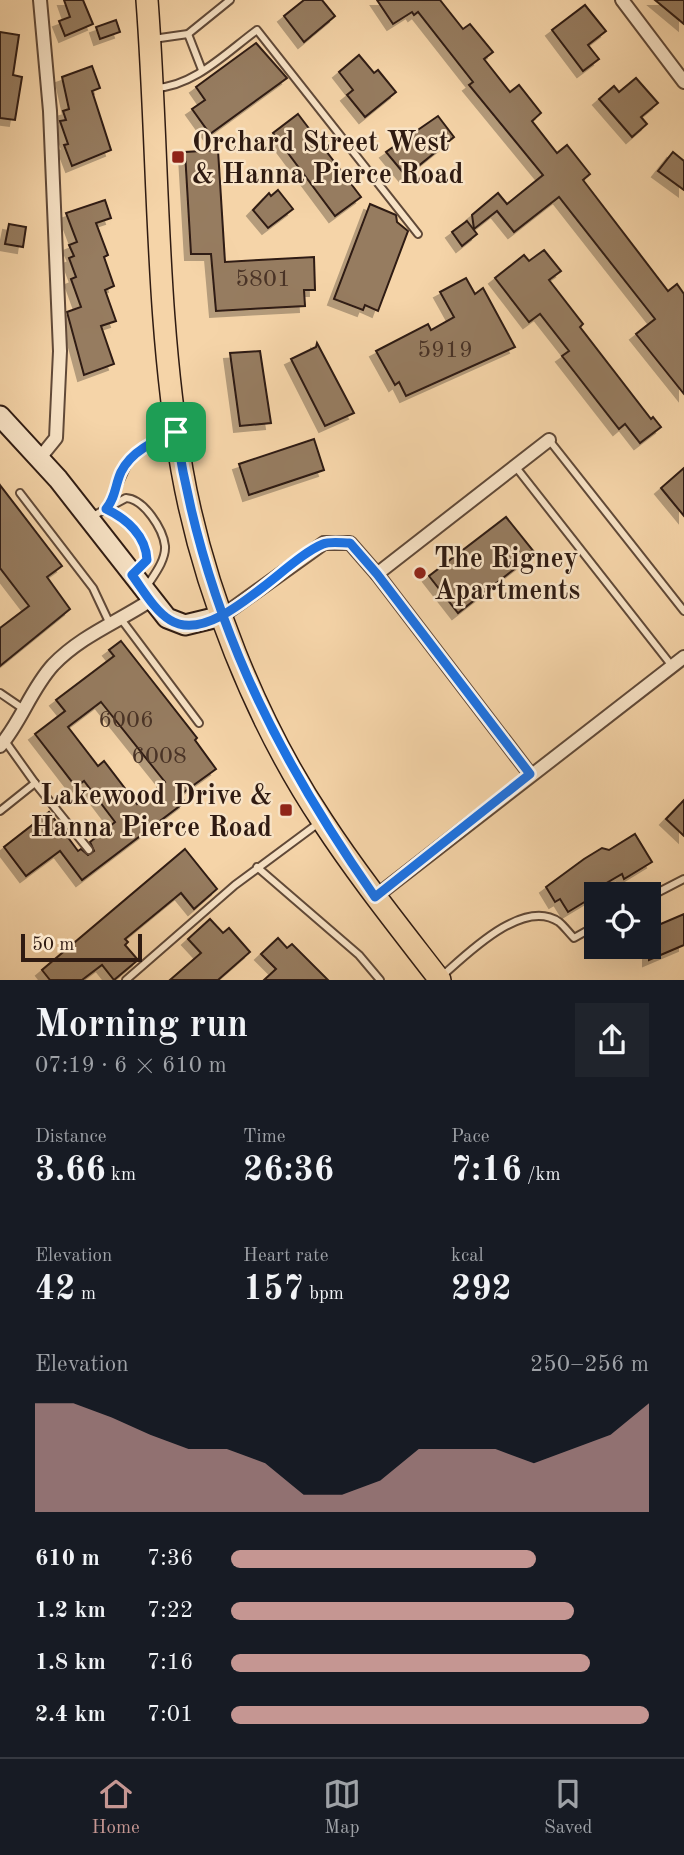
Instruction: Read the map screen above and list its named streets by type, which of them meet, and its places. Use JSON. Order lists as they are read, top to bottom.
{
  "places": {
    "transit": ["Orchard Street West & Hanna Pierce Road", "Lakewood Drive & Hanna Pierce Road"],
    "other": ["The Rigney Apartments"]
  },
  "house_numbers": [
    "5801",
    "5919",
    "6006",
    "6008"
  ],
  "scale_bar": "50 m",
  "page": {
    "scale": "50 m",
    "heading": ["Morning run", "07:19 · 6 × 610 m"],
    "stats": [
      ["Distance", "3.66 km"],
      ["Time", "26:36"],
      ["Pace", "7:16 /km"],
      ["Elevation", "42 m"],
      ["Heart rate", "157 bpm"],
      ["kcal", "292"]
    ],
    "chart": ["Elevation", "250–256 m"],
    "list": [
      {
        "name": "610 m",
        "note": "7:36"
      },
      {
        "name": "1.2 km",
        "note": "7:22"
      },
      {
        "name": "1.8 km",
        "note": "7:16"
      },
      {
        "name": "2.4 km",
        "note": "7:01"
      }
    ],
    "tabs": ["Home", "Map", "Saved"]
  }
}
